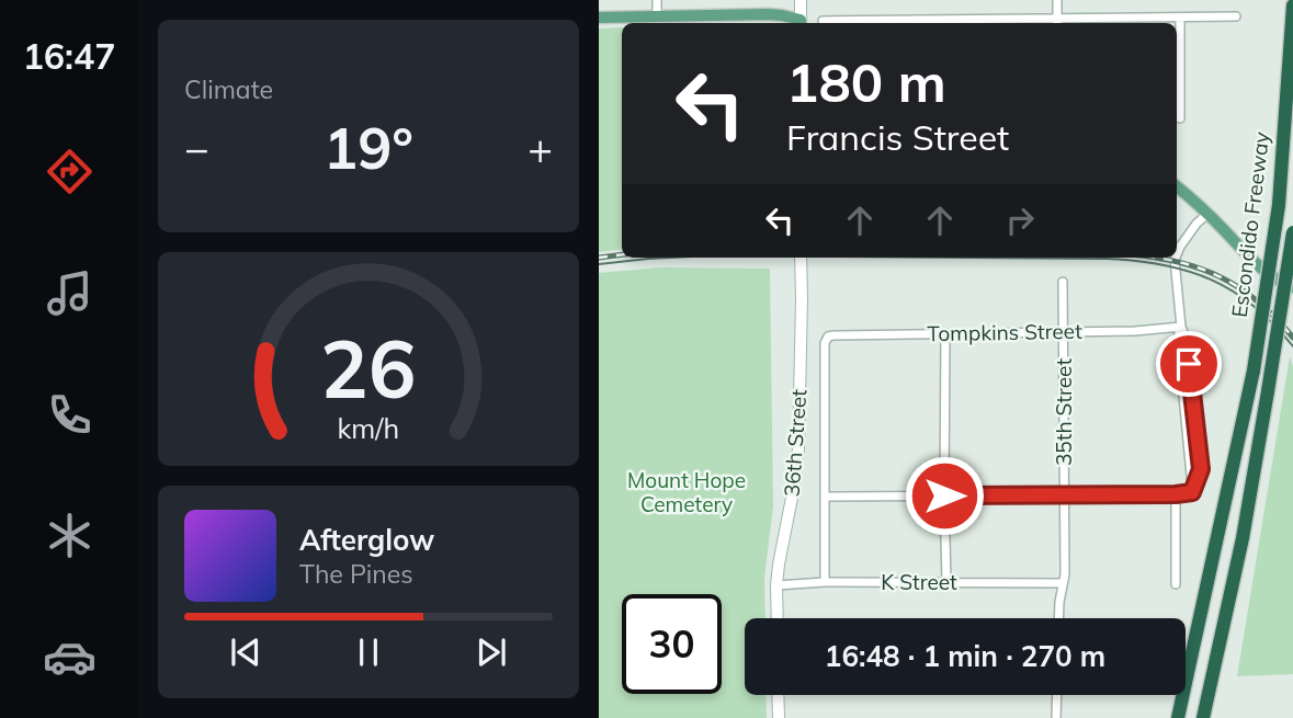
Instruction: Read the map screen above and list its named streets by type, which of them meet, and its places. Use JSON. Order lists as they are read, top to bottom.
{
  "streets": {
    "highway": ["Escondido Freeway"],
    "main road": ["36th Street"],
    "street": ["Tompkins Street", "35th Street", "K Street"]
  },
  "crossings": [
    ["Tompkins Street", "35th Street"],
    ["Tompkins Street", "36th Street"],
    ["35th Street", "K Street"],
    ["36th Street", "K Street"]
  ],
  "parks": ["Mount Hope Cemetery"],
  "page": {
    "tabs": "16:47",
    "tile": "Climate",
    "turn": ["180 m", "Francis Street"],
    "heat": ["−", "19°", "+"],
    "song": ["Afterglow", "The Pines"],
    "limit": "30",
    "trip": "16:48 · 1 min · 270 m",
    "gauge": ["26", "km/h"]
  }
}
